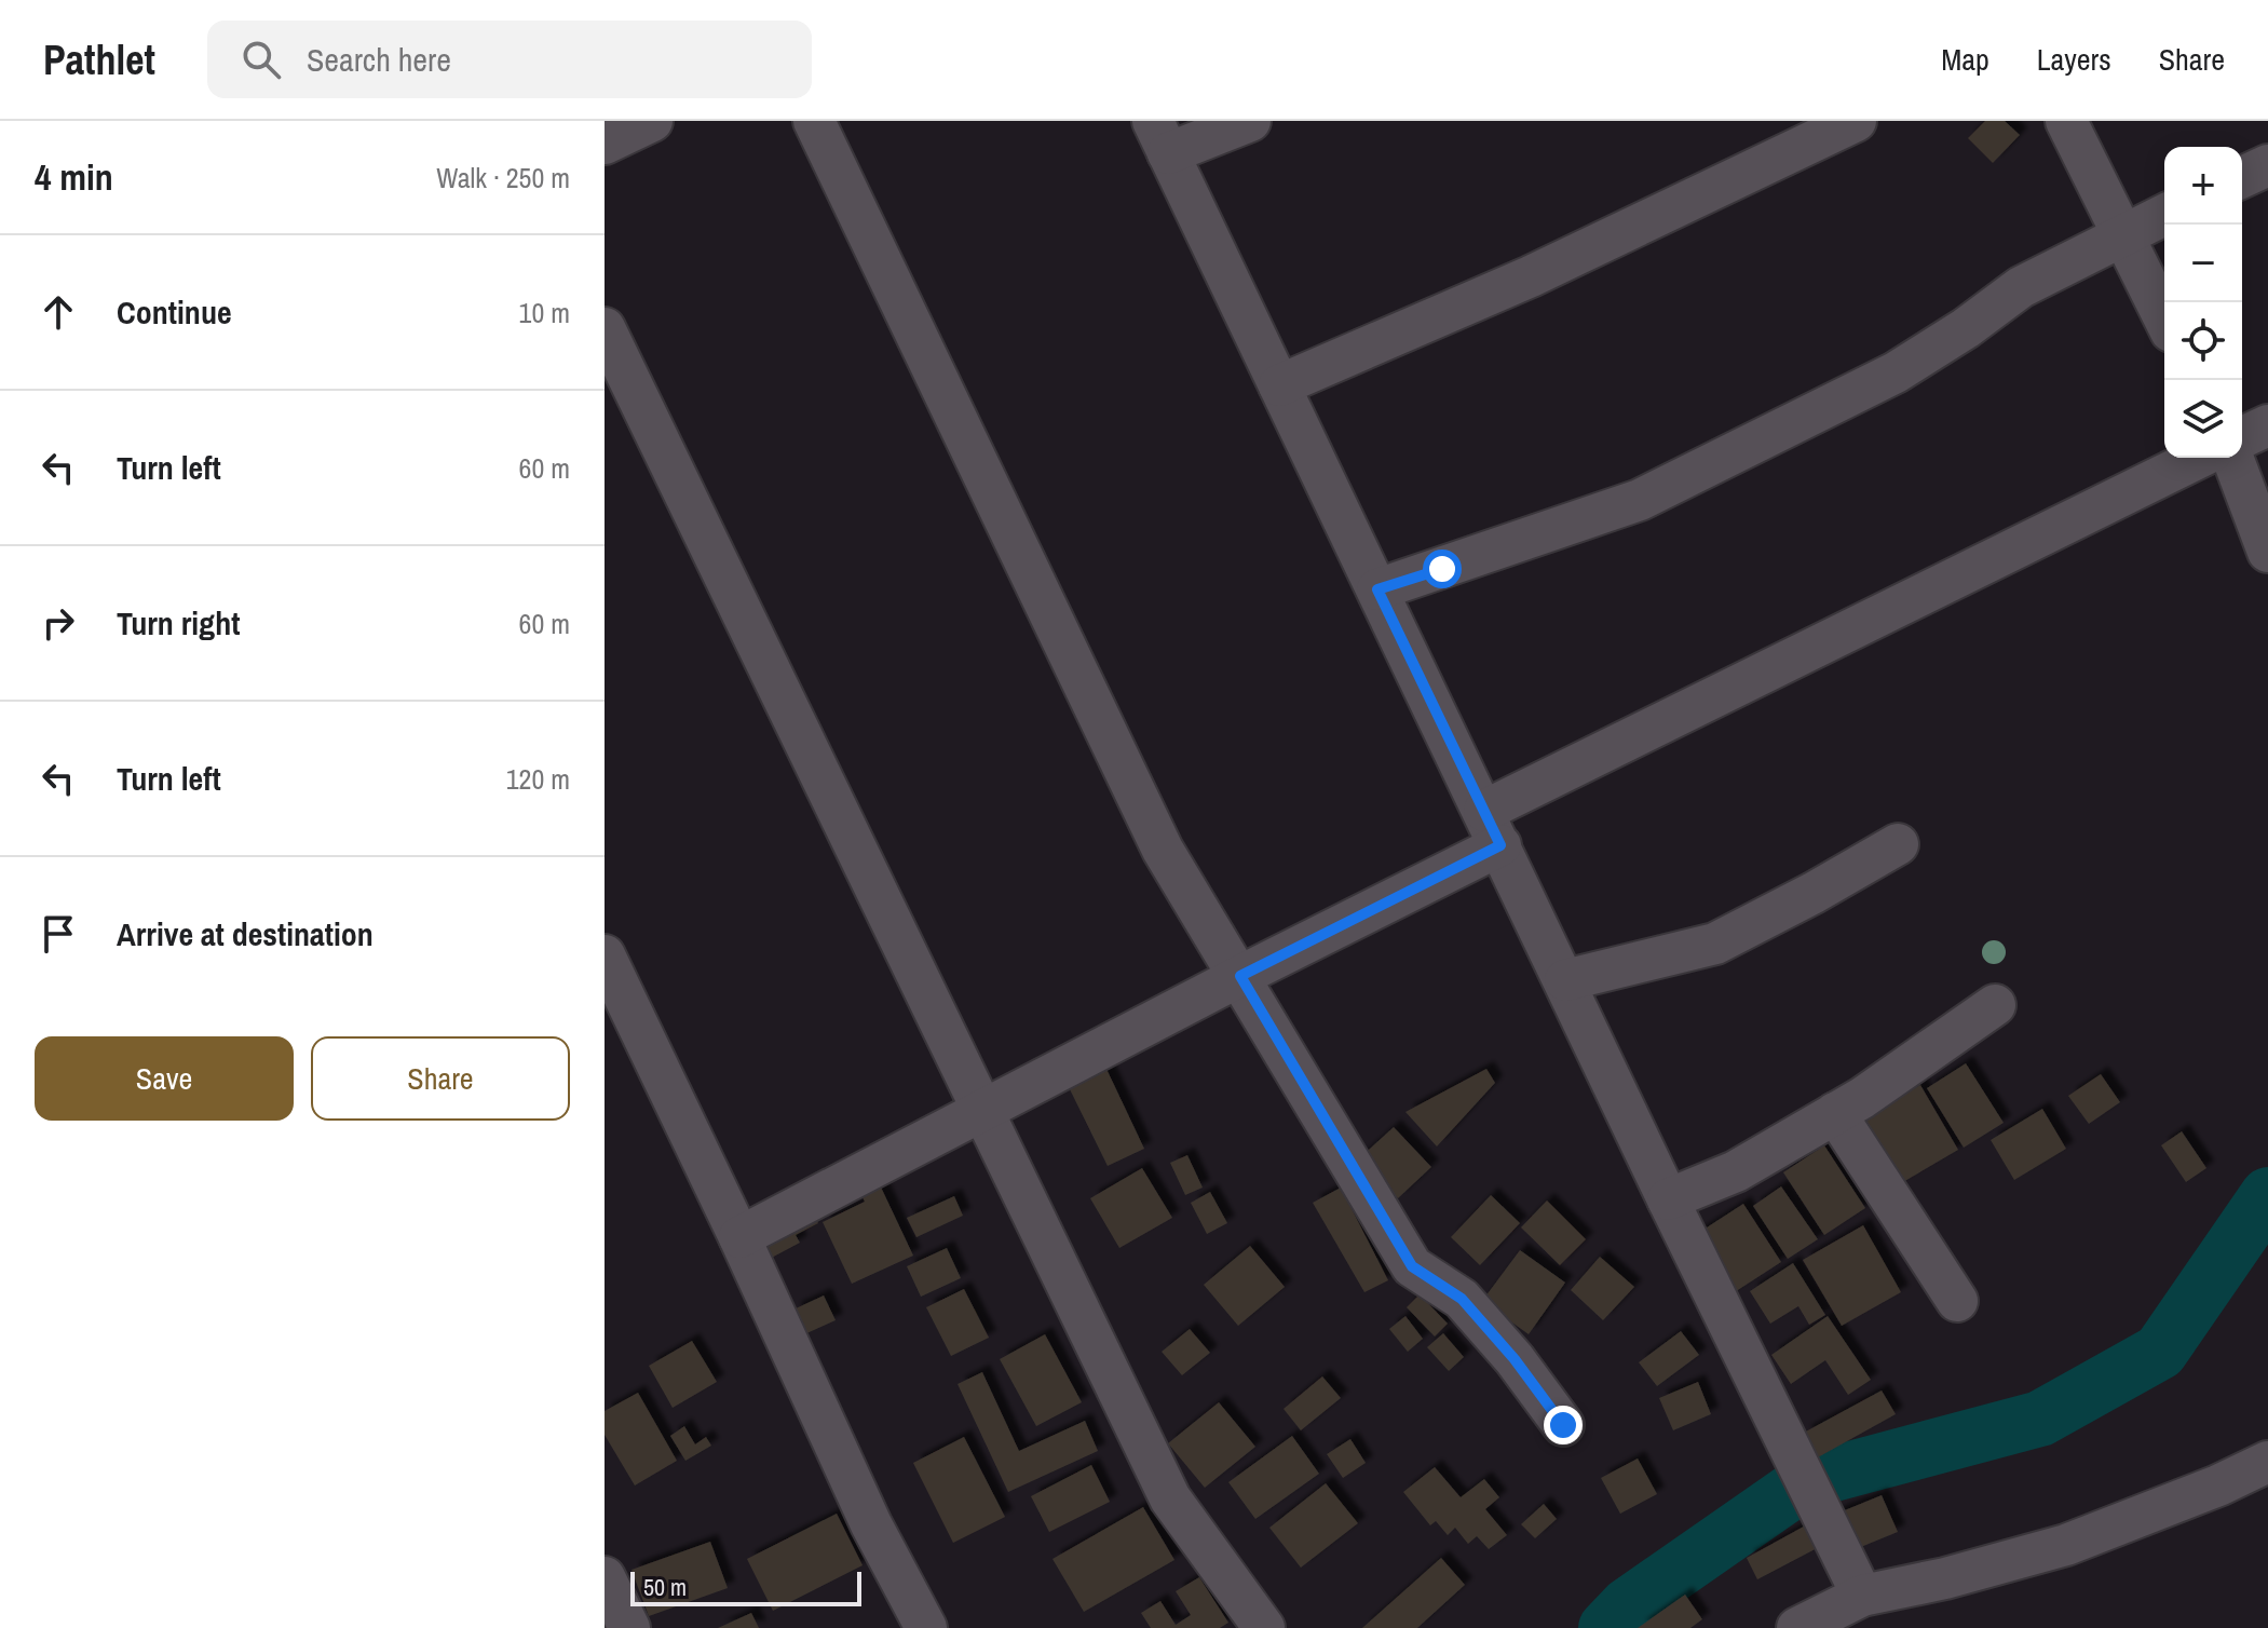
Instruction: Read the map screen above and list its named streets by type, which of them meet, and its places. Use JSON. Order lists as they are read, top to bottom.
{
  "scale_bar": "50 m",
  "page": {
    "header": "Pathlet",
    "search": "Search here",
    "nav": ["Map", "Layers", "Share"],
    "heading": ["4 min", "Walk · 250 m"],
    "map_buttons": ["+", "−"],
    "list": [
      ["Continue", "10 m"],
      ["Turn left", "60 m"],
      ["Turn right", "60 m"],
      ["Turn left", "120 m"],
      "Arrive at destination"
    ],
    "buttons": ["Save", "Share"],
    "scale": "50 m"
  }
}
